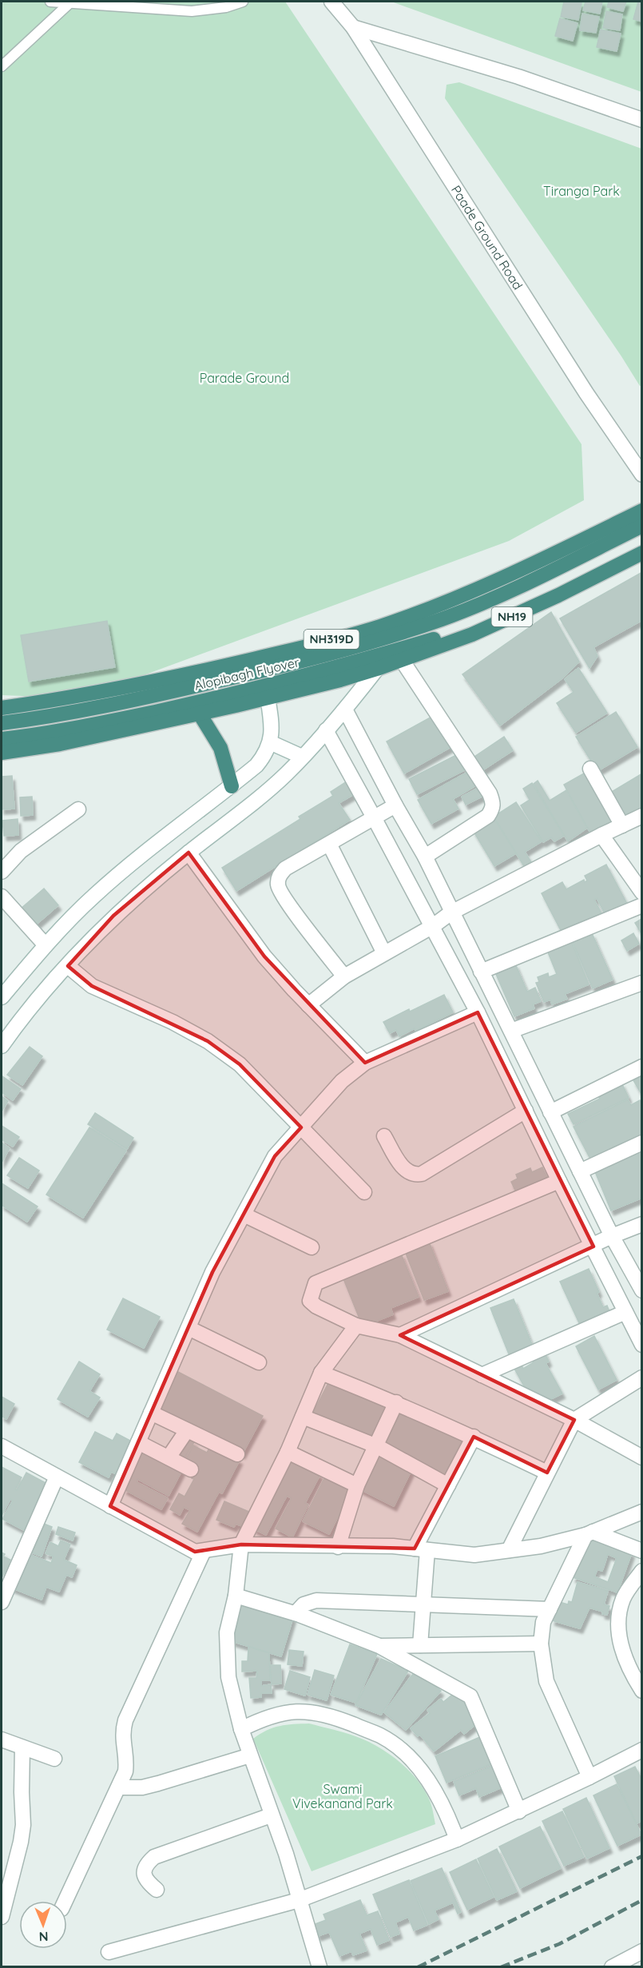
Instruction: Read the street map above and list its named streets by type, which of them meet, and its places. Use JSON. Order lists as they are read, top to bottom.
{
  "streets": {
    "highway": ["NH19", "NH319D", "Alopibagh Flyover"],
    "street": ["Paade Ground Road"]
  },
  "parks": ["Tiranga Park", "Parade Ground", "Swami Vivekanand Park"],
  "north": "bottom"
}
